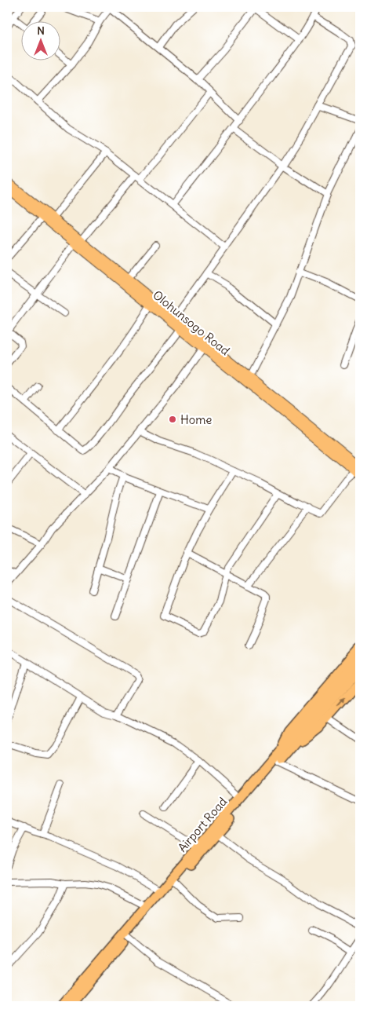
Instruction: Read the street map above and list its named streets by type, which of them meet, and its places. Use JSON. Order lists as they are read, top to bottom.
{
  "streets": {
    "highway": ["Airport Road"],
    "main road": ["Olohunsogo Road"]
  },
  "places": ["Home"],
  "north": "top"
}
